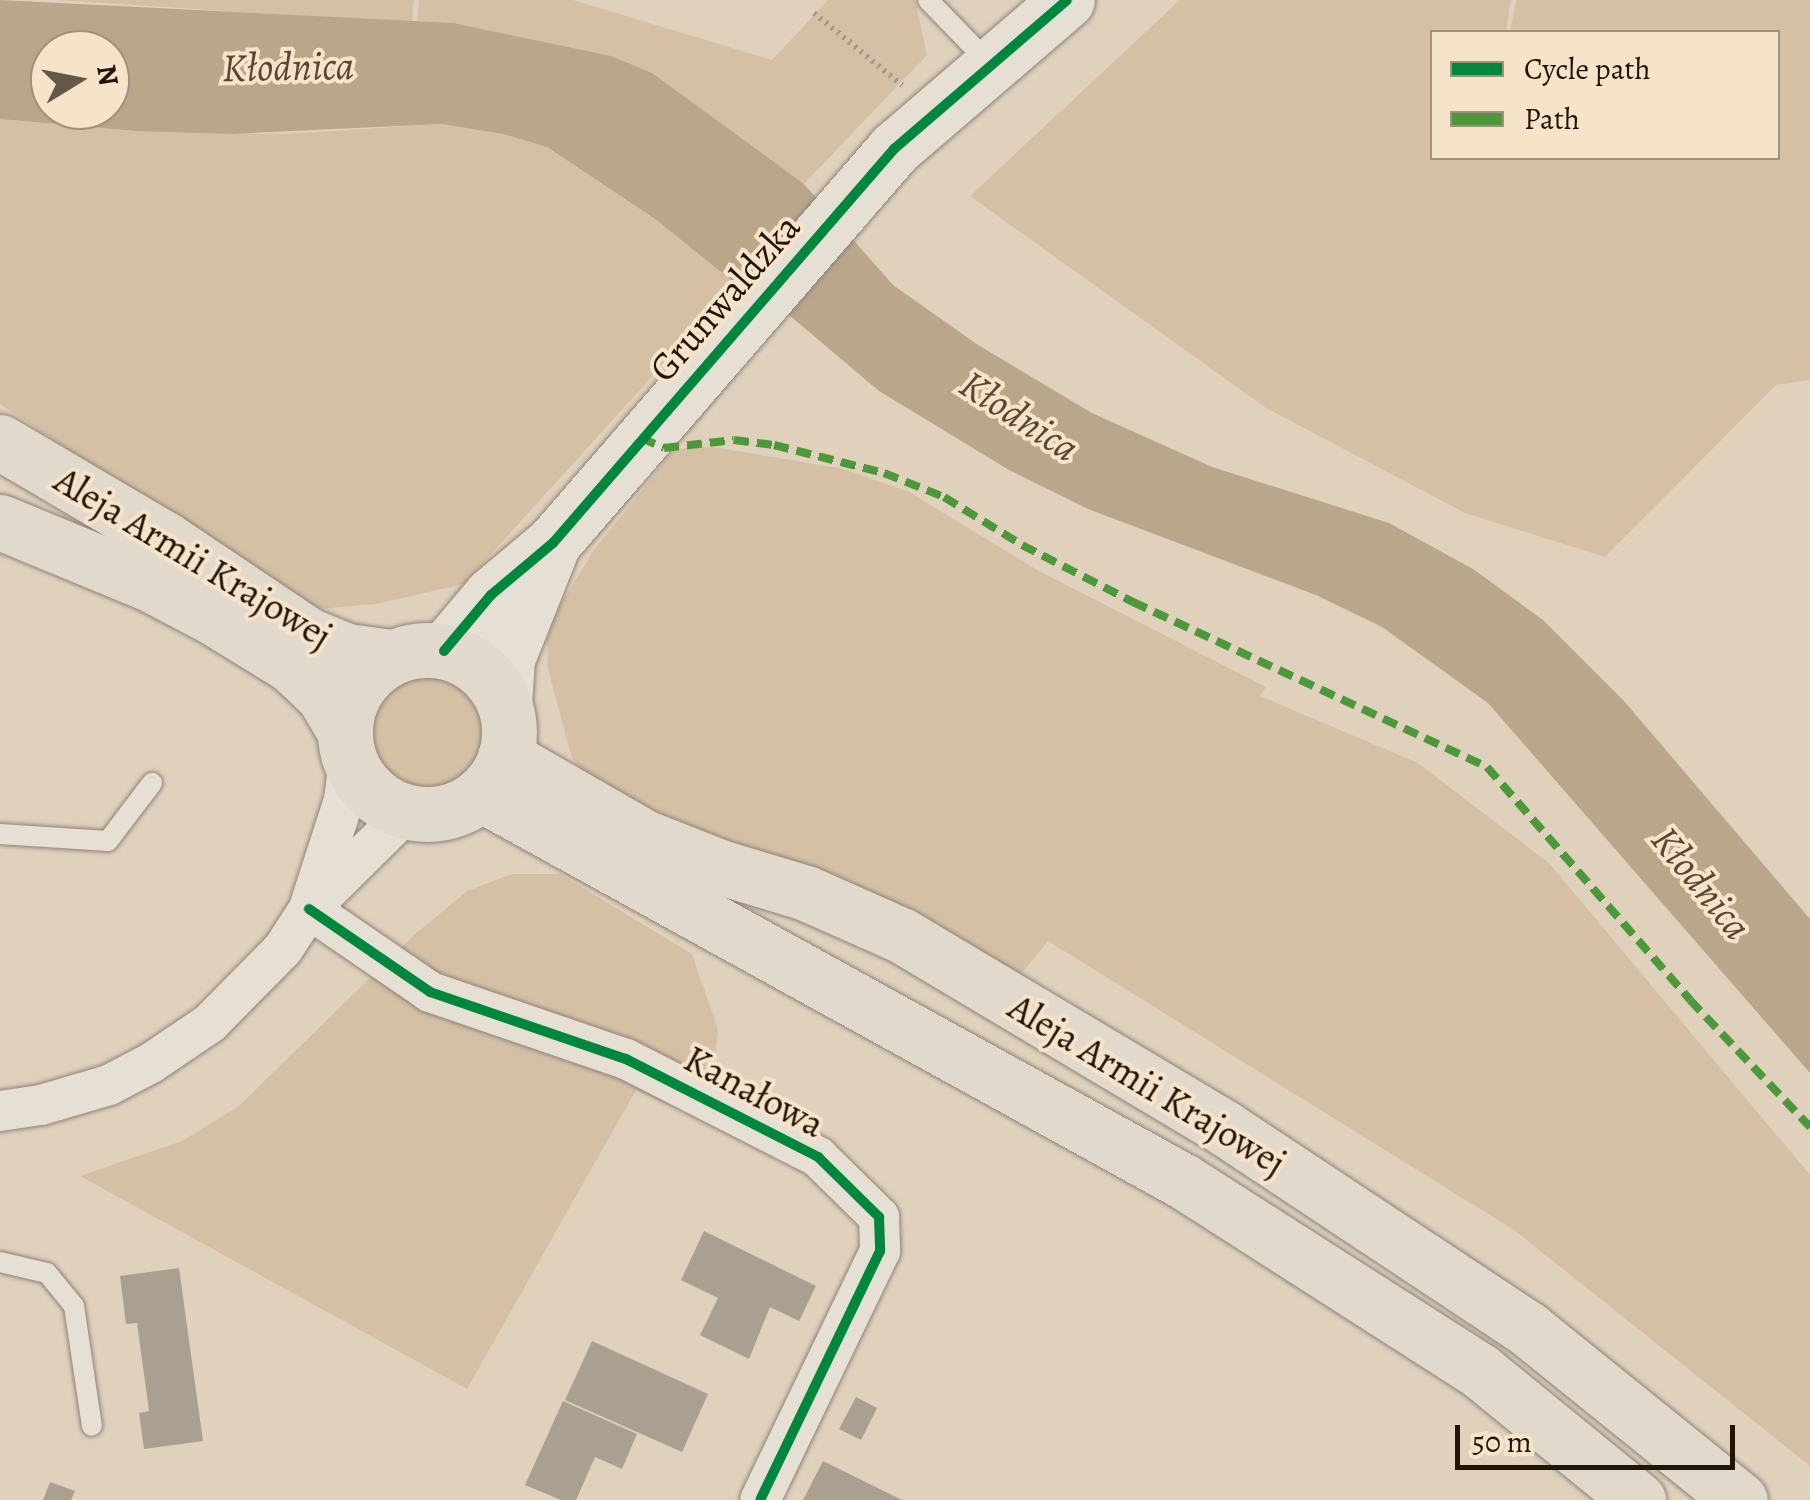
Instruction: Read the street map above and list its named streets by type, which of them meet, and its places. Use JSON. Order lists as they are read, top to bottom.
{
  "streets": {
    "main road": ["Aleja Armii Krajowej"],
    "street": ["Grunwaldzka", "Kanałowa"]
  },
  "crossings": [
    ["Grunwaldzka", "Aleja Armii Krajowej"]
  ],
  "water": ["Kłodnica"],
  "legend": ["Cycle path", "Path"],
  "scale_bar": "50 m",
  "north": "right"
}
